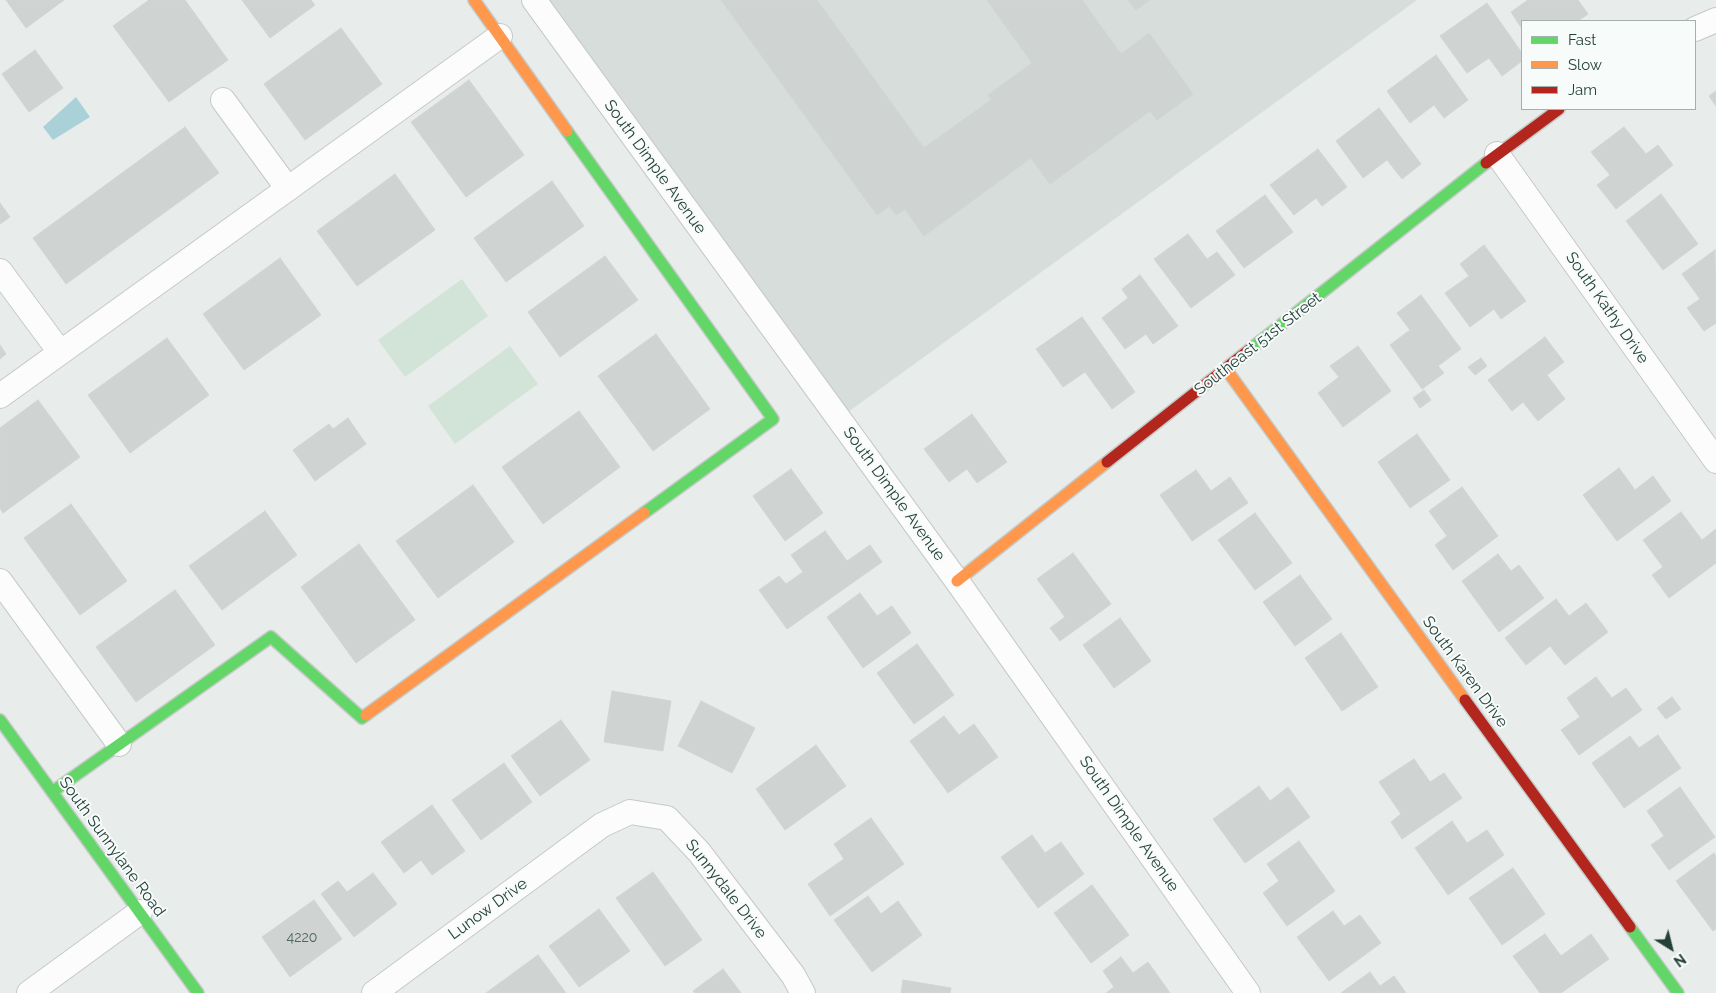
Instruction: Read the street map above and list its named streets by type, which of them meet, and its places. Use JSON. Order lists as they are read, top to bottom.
{
  "streets": {
    "street": [
      "South Dimple Avenue",
      "South Kathy Drive",
      "Southeast 51st Street",
      "South Karen Drive",
      "South Sunnylane Road",
      "Sunnydale Drive",
      "Lunow Drive"
    ]
  },
  "crossings": [
    ["South Dimple Avenue", "Southeast 51st Street"],
    ["South Kathy Drive", "Southeast 51st Street"],
    ["Southeast 51st Street", "South Karen Drive"],
    ["Sunnydale Drive", "Lunow Drive"]
  ],
  "house_numbers": ["4220"],
  "legend": ["Fast", "Slow", "Jam"],
  "north": "bottom right"
}
